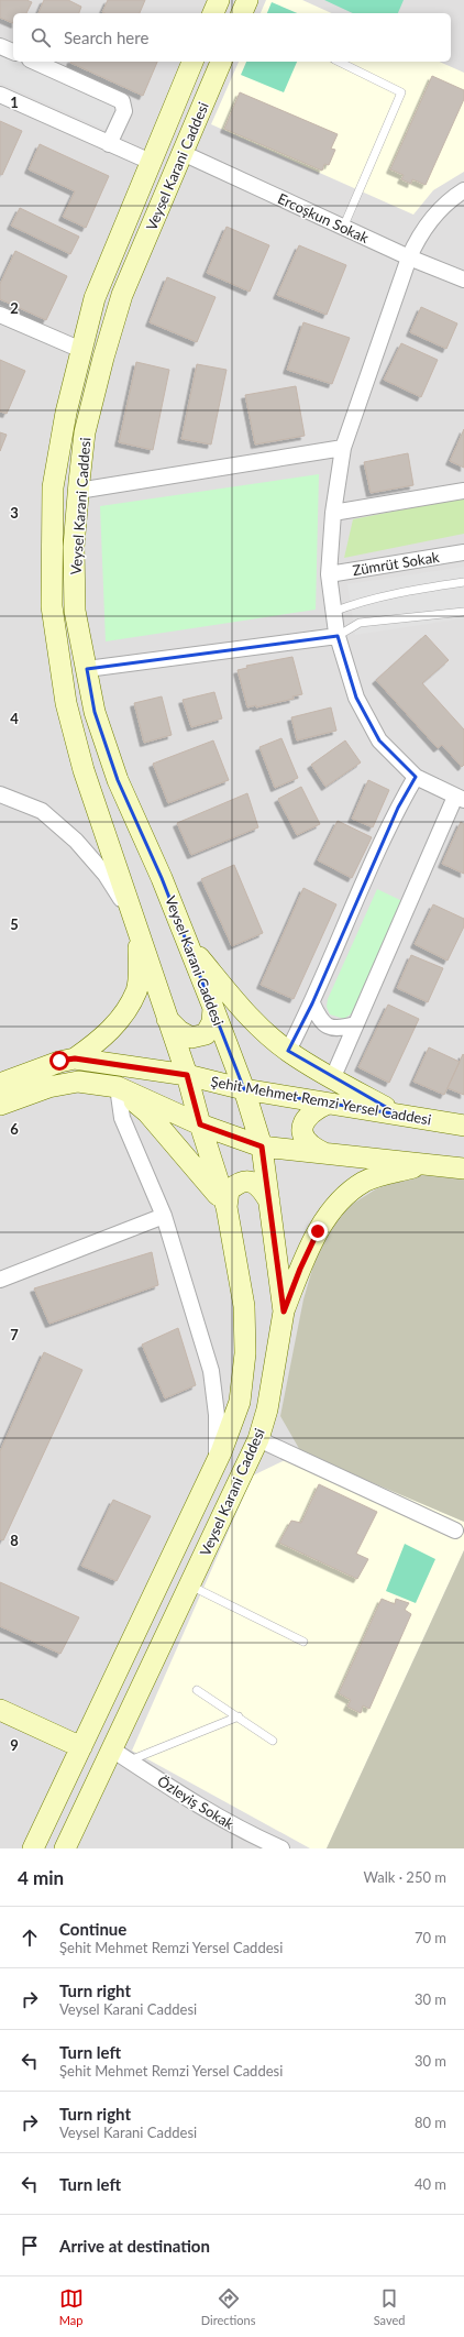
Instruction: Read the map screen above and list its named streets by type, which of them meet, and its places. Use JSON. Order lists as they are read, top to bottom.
{
  "streets": {
    "main road": ["Veysel Karani Caddesi", "Şehit Mehmet Remzi Yersel Caddesi"],
    "street": ["Ercoşkun Sokak", "Zümrüt Sokak", "Özleyiş Sokak"]
  },
  "crossings": [
    ["Veysel Karani Caddesi", "Ercoşkun Sokak"],
    ["Veysel Karani Caddesi", "Şehit Mehmet Remzi Yersel Caddesi"],
    ["Veysel Karani Caddesi", "Özleyiş Sokak"]
  ],
  "page": {
    "search": "Search here",
    "heading": ["4 min", "Walk · 250 m"],
    "list": [
      ["Continue", "Şehit Mehmet Remzi Yersel Caddesi", "70 m"],
      ["Turn right", "Veysel Karani Caddesi", "30 m"],
      ["Turn left", "Şehit Mehmet Remzi Yersel Caddesi", "30 m"],
      ["Turn right", "Veysel Karani Caddesi", "80 m"],
      ["Turn left", "40 m"],
      "Arrive at destination"
    ],
    "nav": ["Map", "Directions", "Saved"]
  },
  "grid": {
    "rows": [
      "1",
      "2",
      "3",
      "4",
      "5",
      "6",
      "7",
      "8",
      "9"
    ]
  }
}
